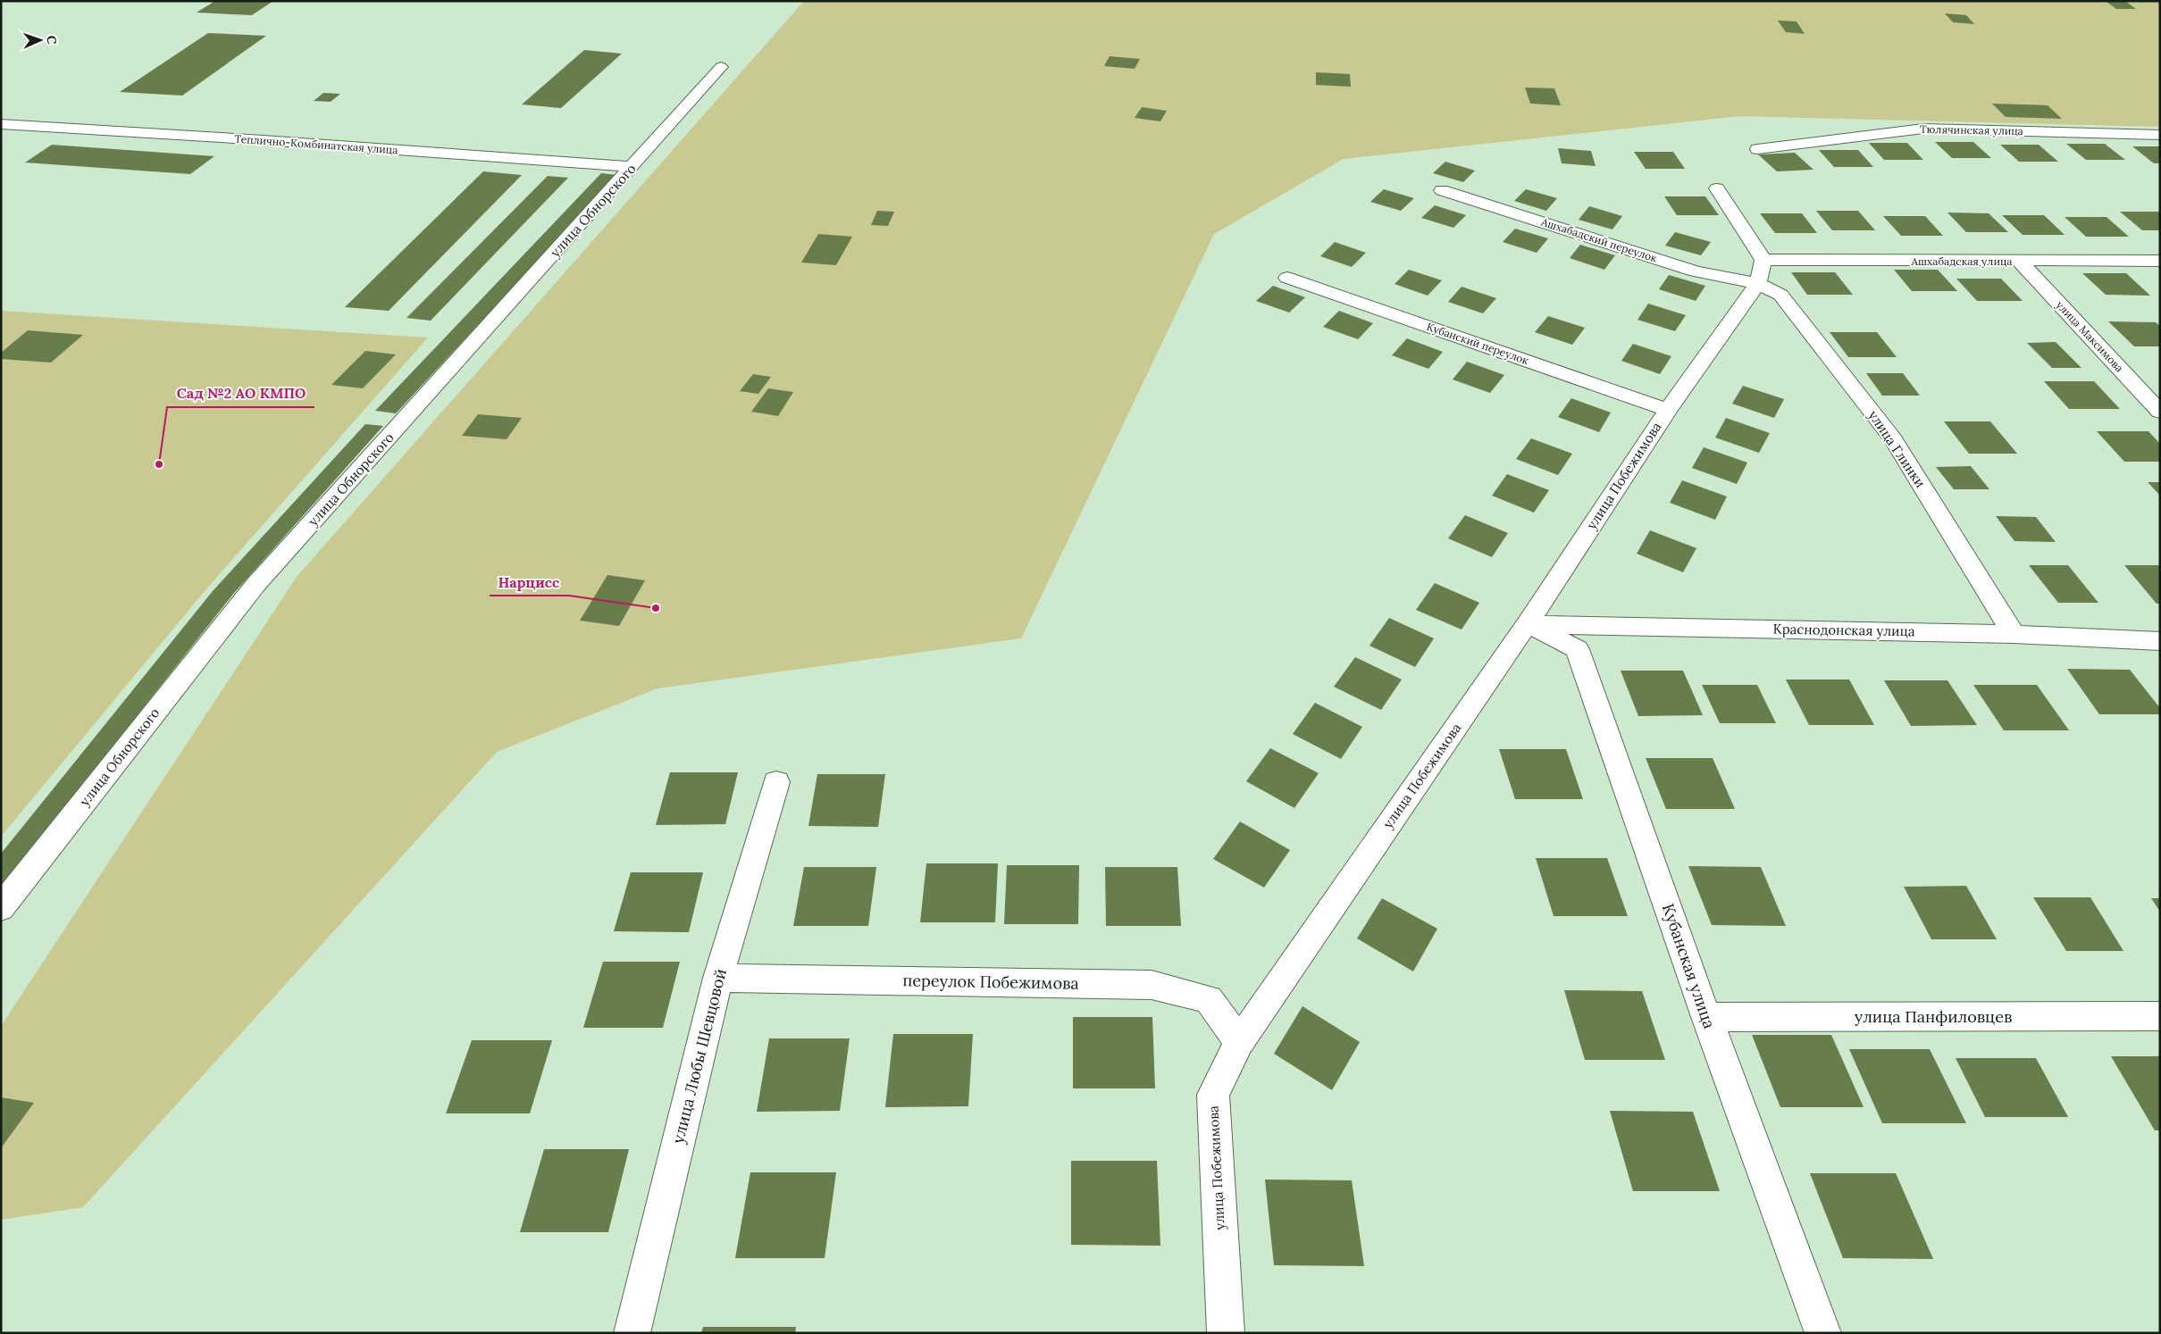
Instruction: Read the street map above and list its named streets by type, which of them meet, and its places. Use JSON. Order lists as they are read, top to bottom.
{
  "streets": {
    "street": [
      "Тюлячинская улица",
      "Теплично-Комбинатская улица",
      "улица Обнорского",
      "Ашхабадский переулок",
      "Ашхабадская улица",
      "улица Максимова",
      "Кубанский переулок",
      "улица Глинки",
      "улица Побежимова",
      "Краснодонская улица",
      "Кубанская улица",
      "переулок Побежимова",
      "улица Панфиловцев",
      "улица Любы Шевцовой"
    ]
  },
  "crossings": [
    ["Теплично-Комбинатская улица", "улица Обнорского"],
    ["Ашхабадский переулок", "Ашхабадская улица"],
    ["Ашхабадский переулок", "улица Глинки"],
    ["Ашхабадский переулок", "улица Побежимова"],
    ["Ашхабадская улица", "улица Максимова"],
    ["Ашхабадская улица", "улица Глинки"],
    ["Ашхабадская улица", "улица Побежимова"],
    ["Кубанский переулок", "улица Побежимова"],
    ["улица Глинки", "улица Побежимова"],
    ["улица Глинки", "Краснодонская улица"],
    ["улица Побежимова", "Краснодонская улица"],
    ["улица Побежимова", "Кубанская улица"],
    ["улица Побежимова", "переулок Побежимова"],
    ["Краснодонская улица", "Кубанская улица"],
    ["Кубанская улица", "улица Панфиловцев"],
    ["переулок Побежимова", "улица Любы Шевцовой"]
  ],
  "places": ["Сад №2 АО КМПО", "Нарцисс"],
  "north": "right"
}
